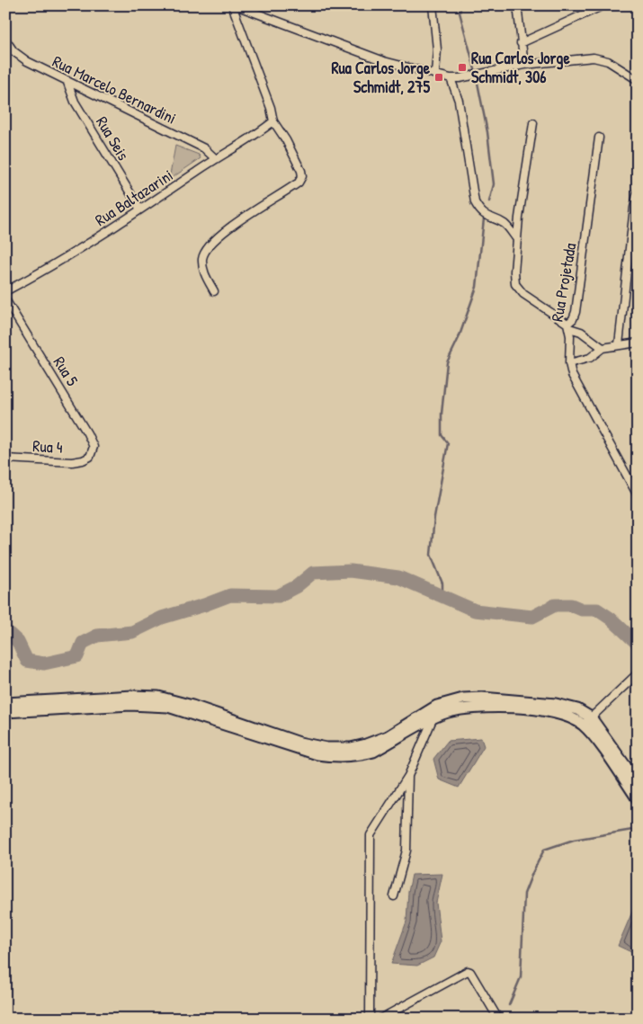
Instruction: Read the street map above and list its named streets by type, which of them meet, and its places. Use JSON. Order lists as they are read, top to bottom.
{
  "streets": {
    "street": [
      "Rua Marcelo Bernardini",
      "Rua Seis",
      "Rua Baltazarini",
      "Rua Projetada",
      "Rua 5",
      "Rua 4"
    ]
  },
  "crossings": [
    ["Rua Marcelo Bernardini", "Rua Seis"],
    ["Rua Marcelo Bernardini", "Rua Baltazarini"],
    ["Rua Seis", "Rua Baltazarini"],
    ["Rua 5", "Rua 4"]
  ],
  "places": {
    "transit": ["Rua Carlos Jorge Schmidt, 306", "Rua Carlos Jorge Schmidt, 275"]
  }
}
